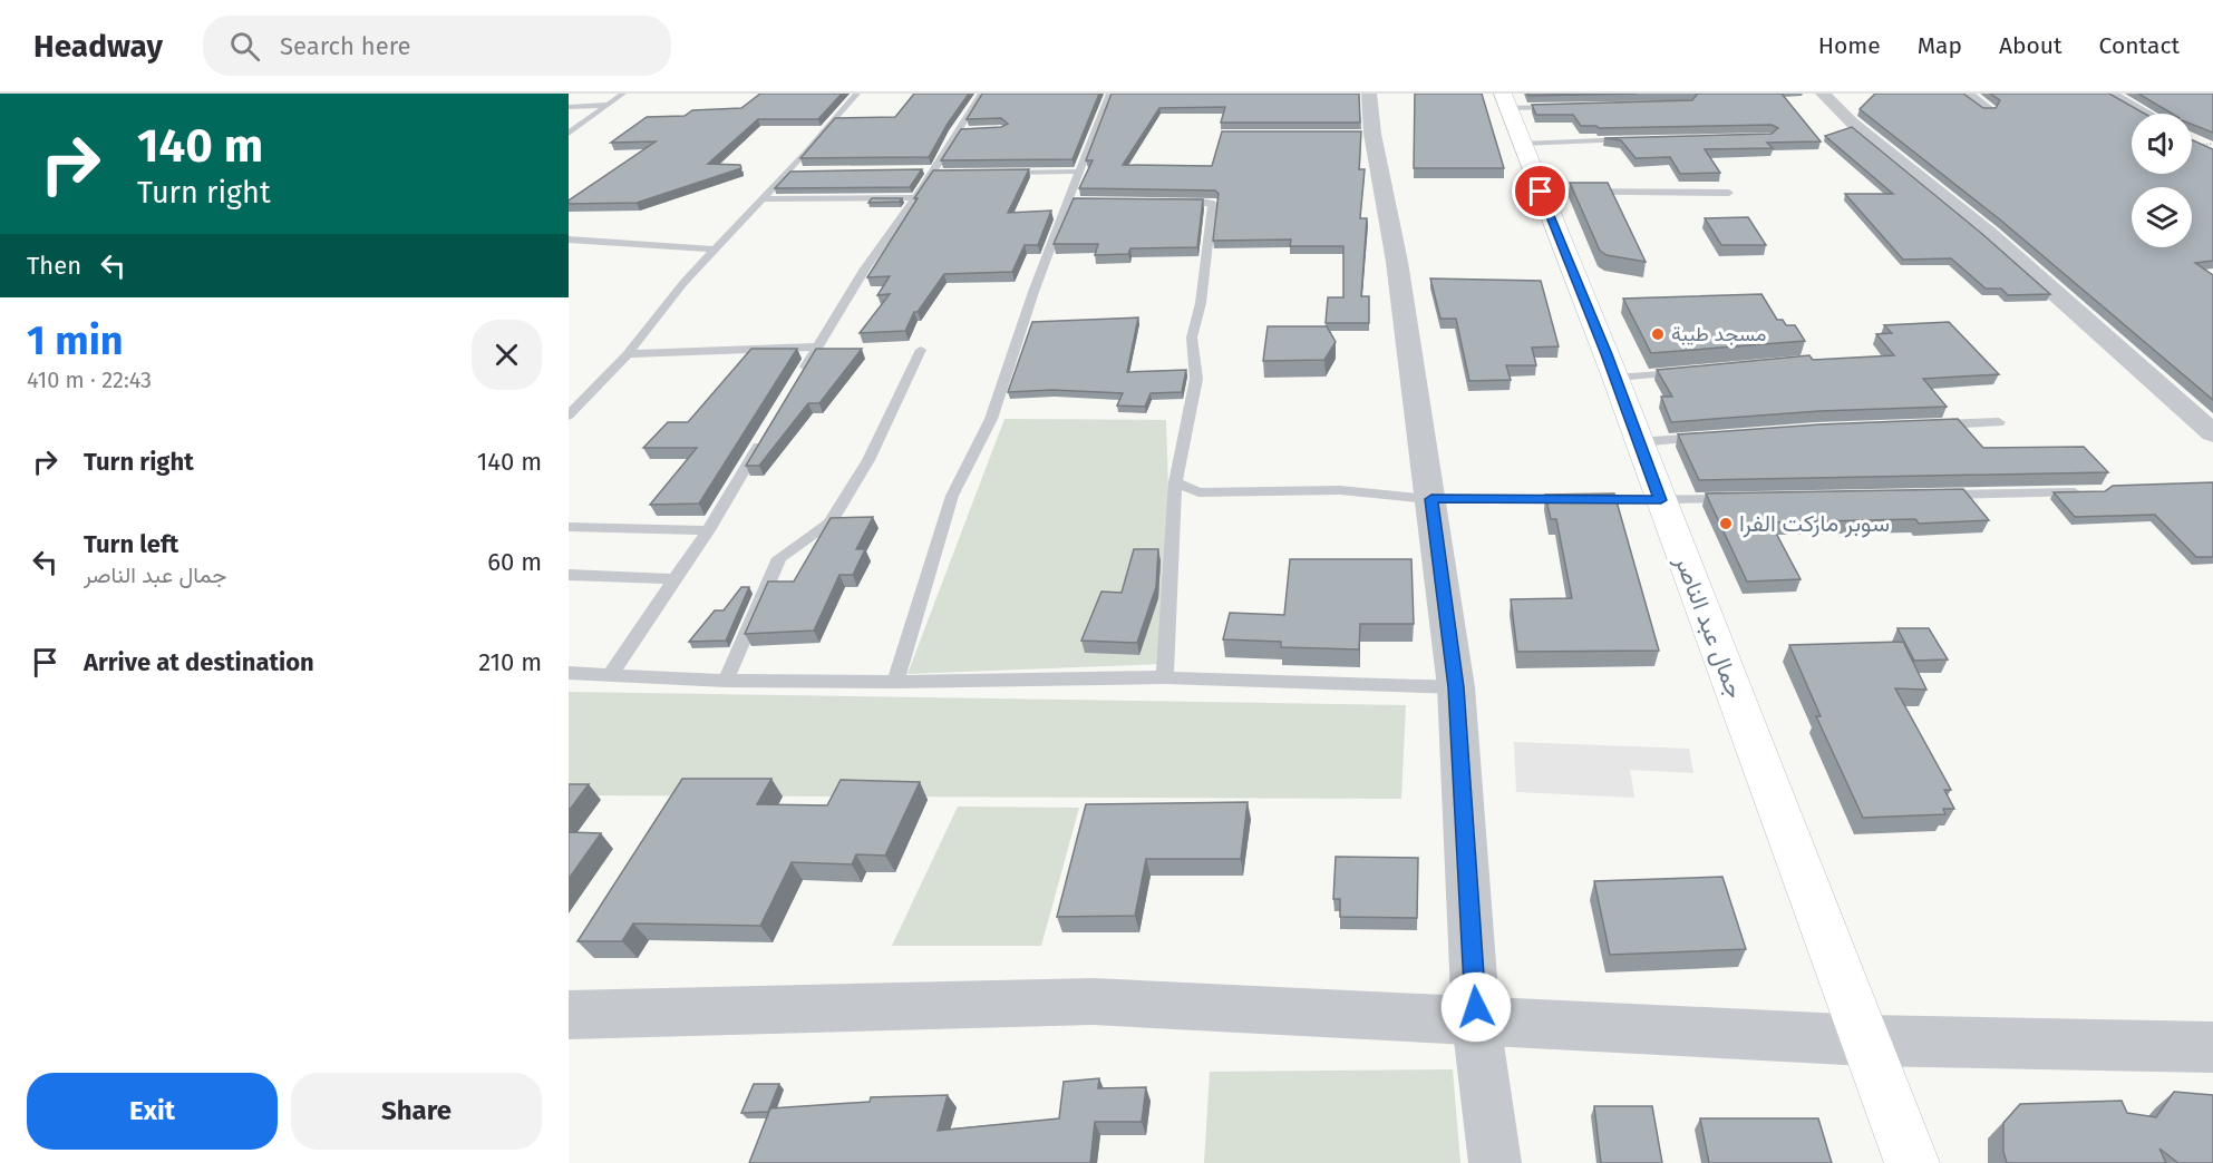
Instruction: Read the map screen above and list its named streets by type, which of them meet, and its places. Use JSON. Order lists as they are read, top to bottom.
{
  "streets": {
    "main road": ["جمال عبد الناصر"]
  },
  "places": ["مسجد طيبة", "سوبر ماركت الفرا"],
  "page": {
    "header": "Headway",
    "search": "Search here",
    "nav": [
      "Home",
      "Map",
      "About",
      "Contact"
    ],
    "turn": ["140 m", "Turn right"],
    "then": "Then",
    "heading": ["1 min", "410 m · 22:43"],
    "list": [
      {
        "name": "Turn right",
        "value": "140 m"
      },
      {
        "name": "Turn left",
        "note": "جمال عبد الناصر",
        "value": "60 m"
      },
      {
        "name": "Arrive at destination",
        "value": "210 m"
      }
    ],
    "buttons": ["Exit", "Share"]
  }
}
